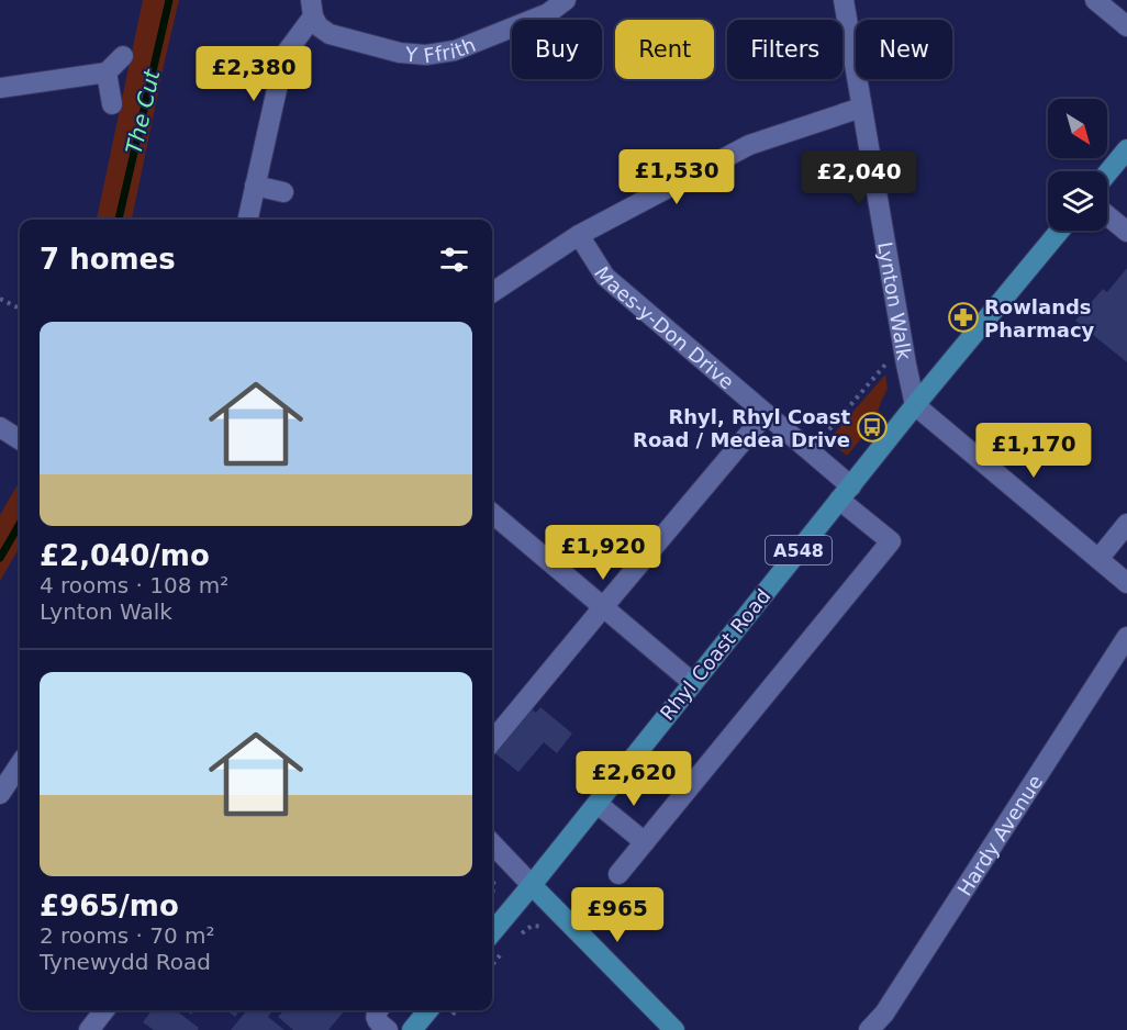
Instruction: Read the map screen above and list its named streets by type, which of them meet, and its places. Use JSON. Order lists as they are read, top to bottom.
{
  "streets": {
    "main road": ["A548", "Rhyl Coast Road"],
    "street": [
      "Y Ffrith",
      "Lynton Walk",
      "Maes-y-Don Drive",
      "Hardy Avenue"
    ]
  },
  "crossings": [
    ["Lynton Walk", "Rhyl Coast Road"],
    ["Maes-y-Don Drive", "Rhyl Coast Road"]
  ],
  "water": ["The Cut"],
  "places": {
    "pharmacy": ["Rowlands Pharmacy"],
    "bus stop": ["Rhyl, Rhyl Coast Road / Medea Drive"]
  },
  "north": "bottom right",
  "page": {
    "chip": [
      "Buy",
      "Rent",
      "Filters",
      "New"
    ],
    "price": [
      "£2,380",
      "£1,530",
      "£2,040",
      "£1,170",
      "£1,920",
      "£2,620",
      "£965"
    ],
    "heading": "7 homes",
    "list": [
      {
        "name": "£2,040/mo",
        "note": "4 rooms · 108 m² · Lynton Walk"
      },
      {
        "name": "£965/mo",
        "note": "2 rooms · 70 m² · Tynewydd Road"
      }
    ]
  }
}
